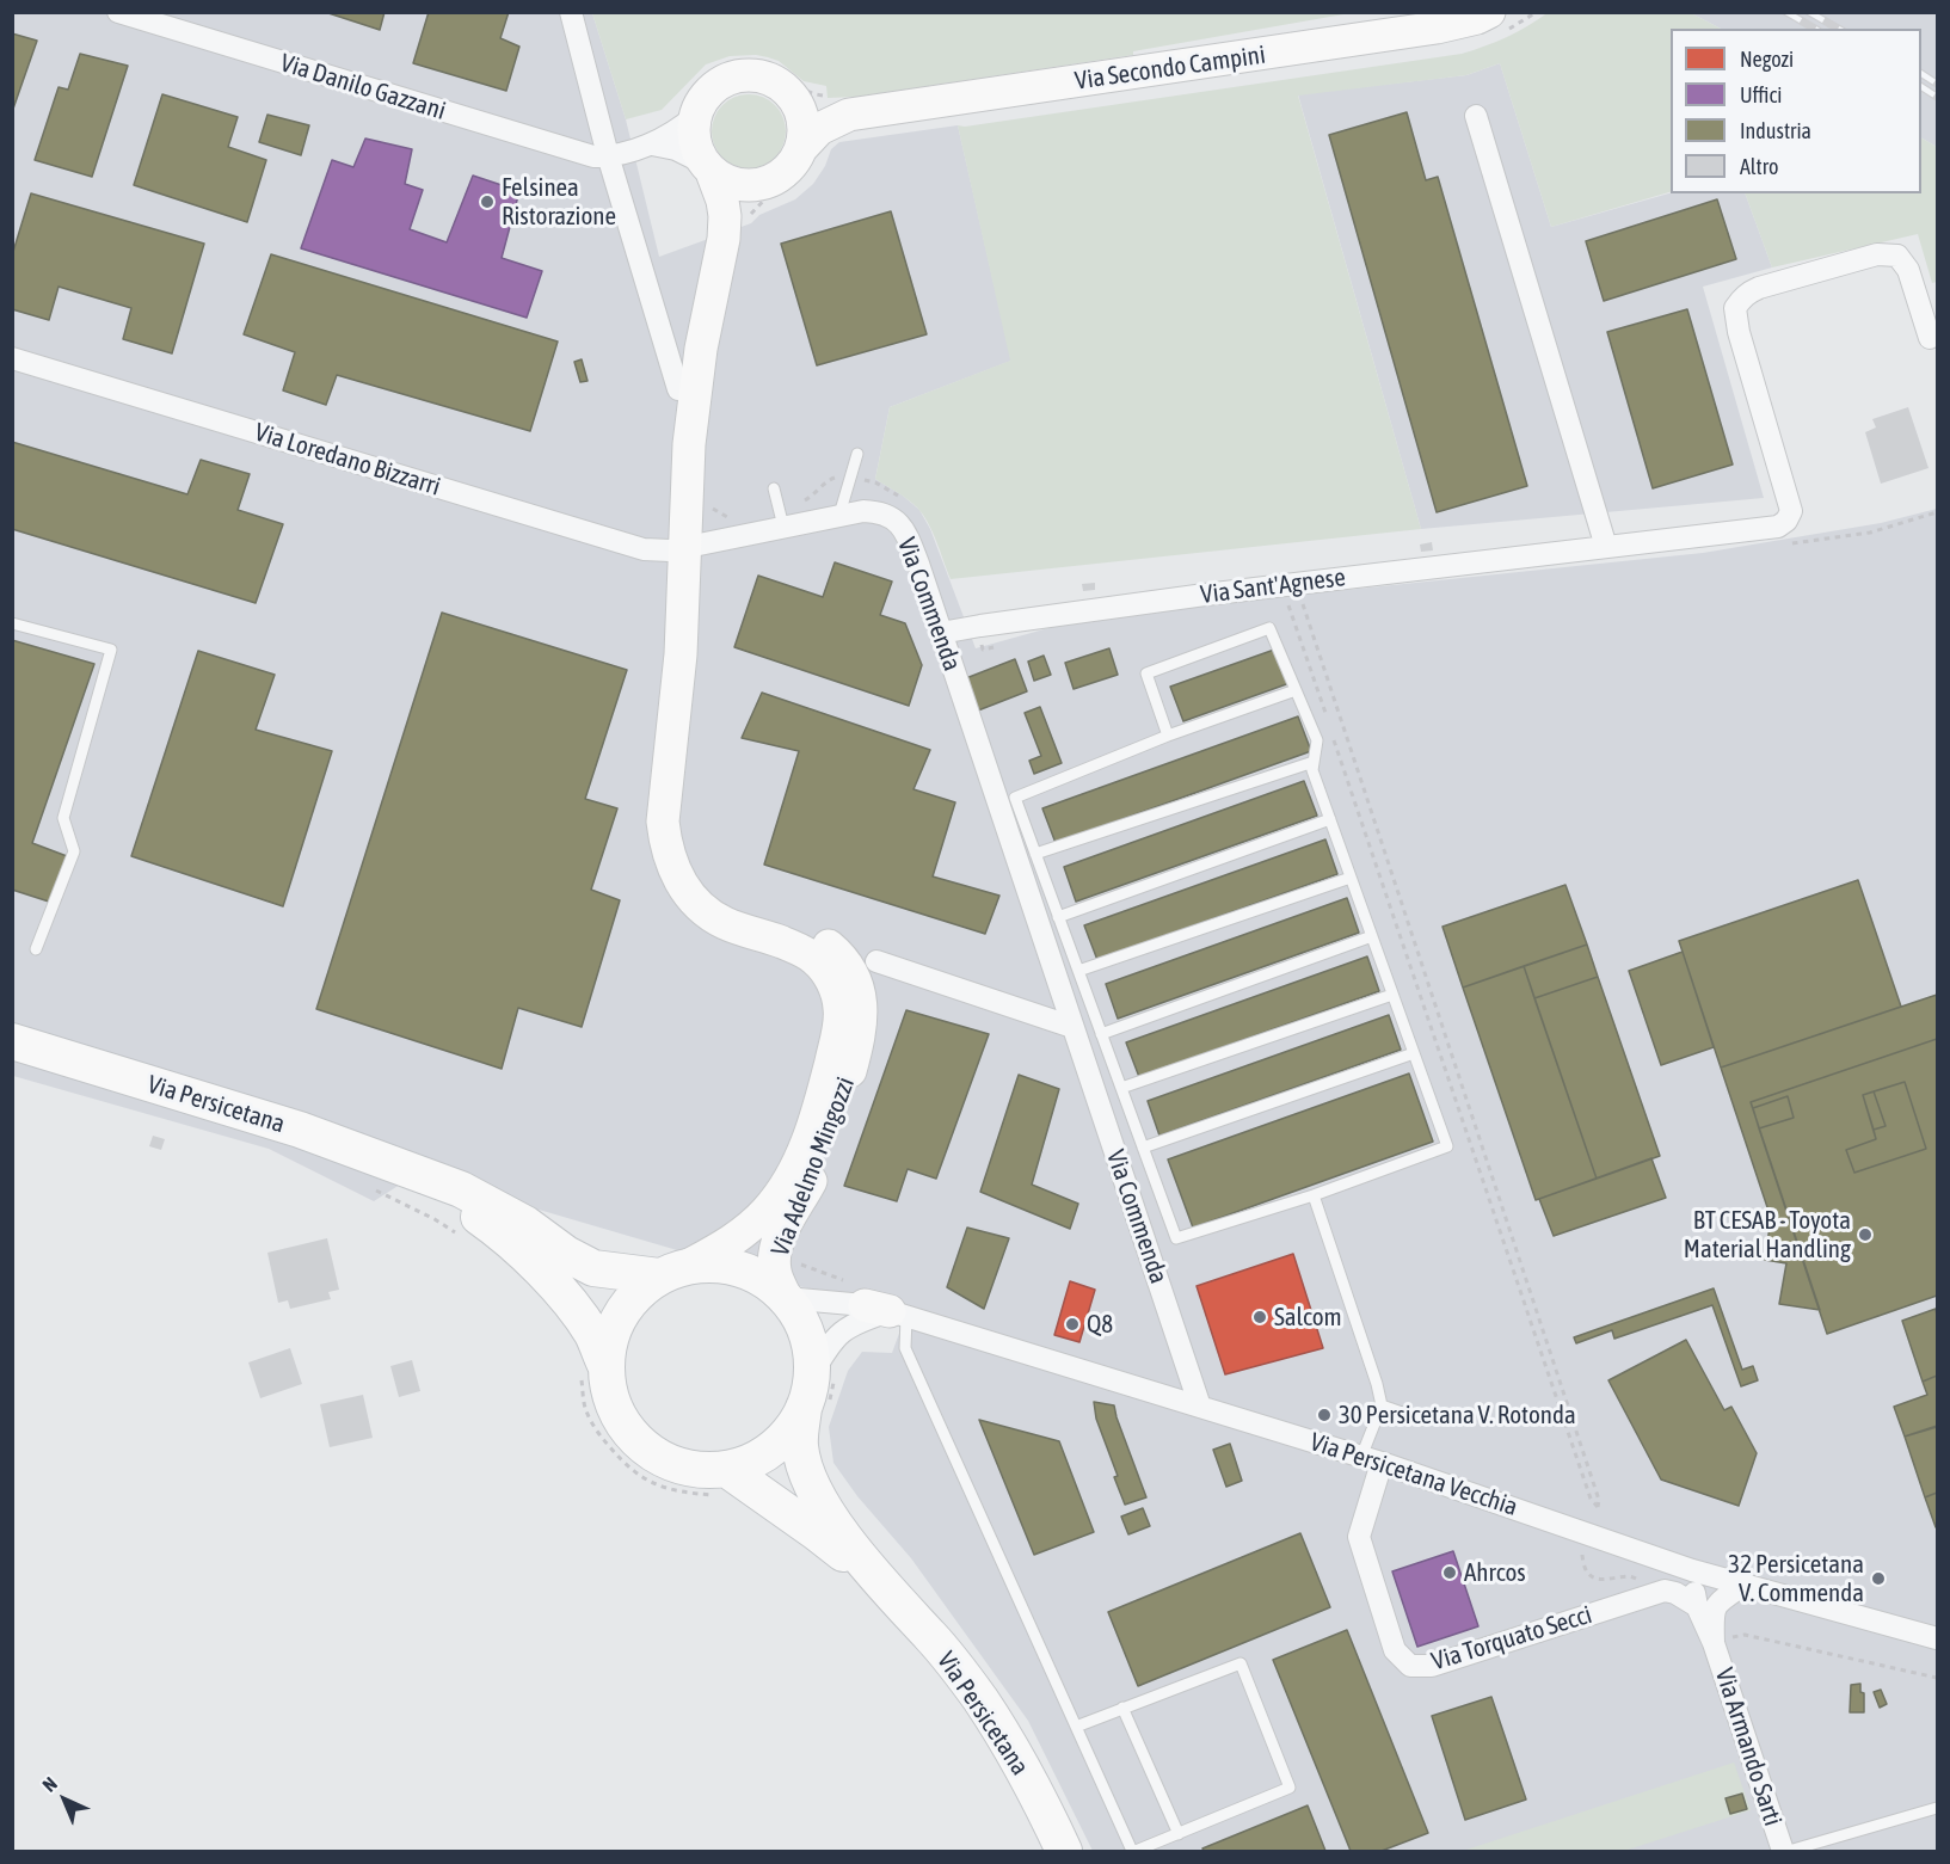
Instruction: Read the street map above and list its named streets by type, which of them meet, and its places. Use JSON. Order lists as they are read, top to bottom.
{
  "streets": {
    "main road": ["Via Persicetana"],
    "street": [
      "Via Secondo Campini",
      "Via Danilo Gazzani",
      "Via Loredano Bizzarri",
      "Via Sant'Agnese",
      "Via Commenda",
      "Via Adelmo Mingozzi",
      "Via Persicetana Vecchia",
      "Via Torquato Secci",
      "Via Armando Sarti"
    ]
  },
  "crossings": [
    ["Via Loredano Bizzarri", "Via Commenda"],
    ["Via Loredano Bizzarri", "Via Adelmo Mingozzi"],
    ["Via Sant'Agnese", "Via Commenda"],
    ["Via Commenda", "Via Adelmo Mingozzi"],
    ["Via Commenda", "Via Persicetana Vecchia"],
    ["Via Persicetana", "Via Adelmo Mingozzi"],
    ["Via Persicetana", "Via Persicetana Vecchia"],
    ["Via Adelmo Mingozzi", "Via Persicetana Vecchia"],
    ["Via Persicetana Vecchia", "Via Torquato Secci"],
    ["Via Persicetana Vecchia", "Via Armando Sarti"],
    ["Via Torquato Secci", "Via Armando Sarti"]
  ],
  "places": [
    "Felsinea Ristorazione",
    "BT CESAB - Toyota Material Handling",
    "Salcom",
    "Q8",
    "30 Persicetana V. Rotonda",
    "Ahrcos",
    "32 Persicetana V. Commenda"
  ],
  "legend": [
    "Negozi",
    "Uffici",
    "Industria",
    "Altro"
  ],
  "north": "top left"
}
